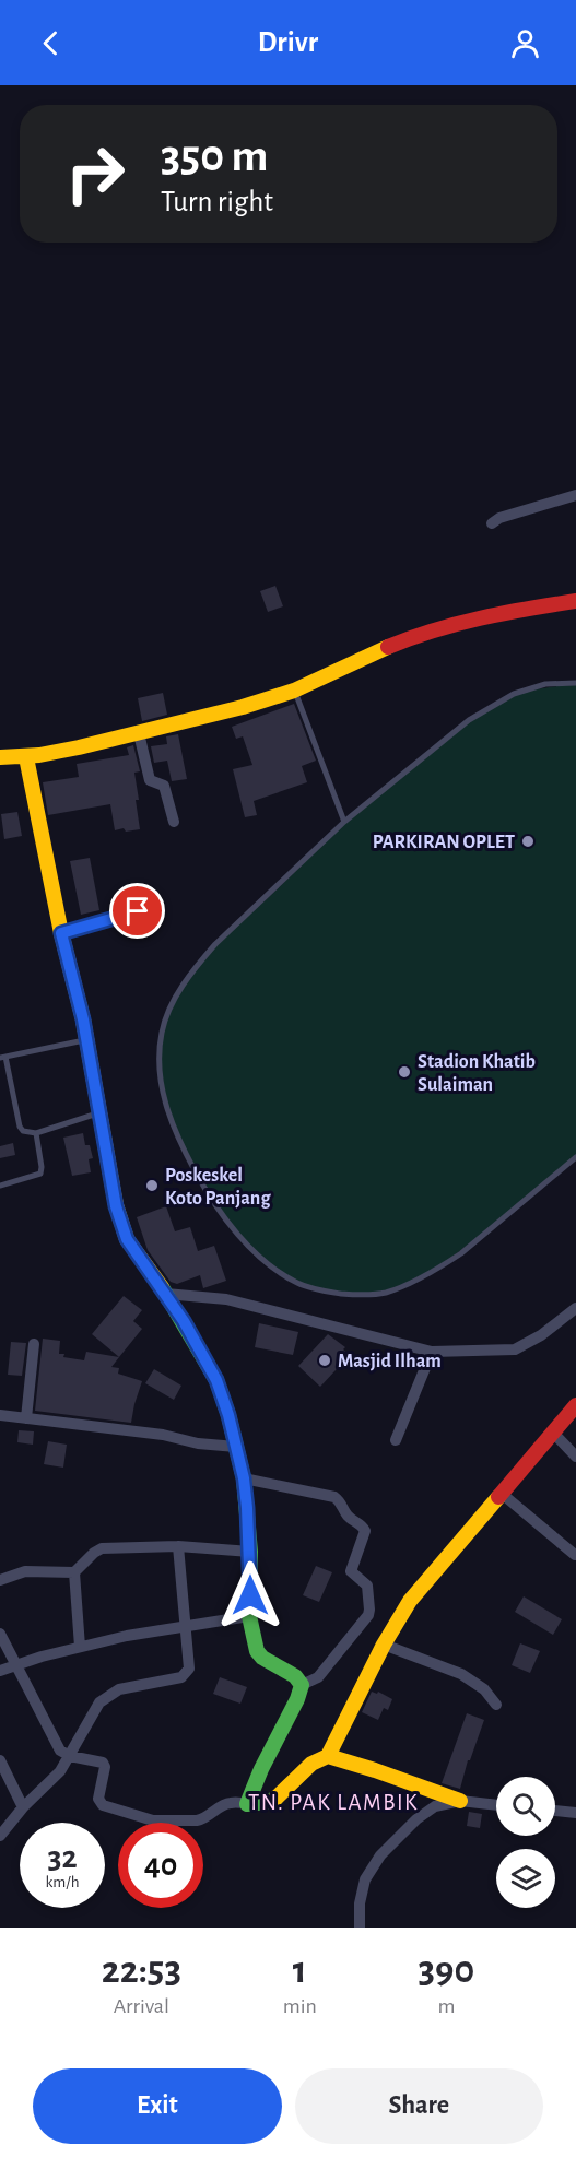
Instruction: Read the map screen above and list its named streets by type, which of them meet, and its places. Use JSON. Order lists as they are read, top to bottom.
{
  "districts": ["TN. PAK LAMBIK"],
  "places": [
    "PARKIRAN OPLET",
    "Stadion Khatib Sulaiman",
    "Poskeskel Koto Panjang",
    "Masjid Ilham"
  ],
  "page": {
    "header": "Drivr",
    "turn": ["350 m", "Turn right"],
    "speed": "32 km/h",
    "limit": "40",
    "eta": [
      "22:53",
      "Arrival",
      "1",
      "min",
      "390",
      "m"
    ],
    "buttons": ["Exit", "Share"]
  }
}
